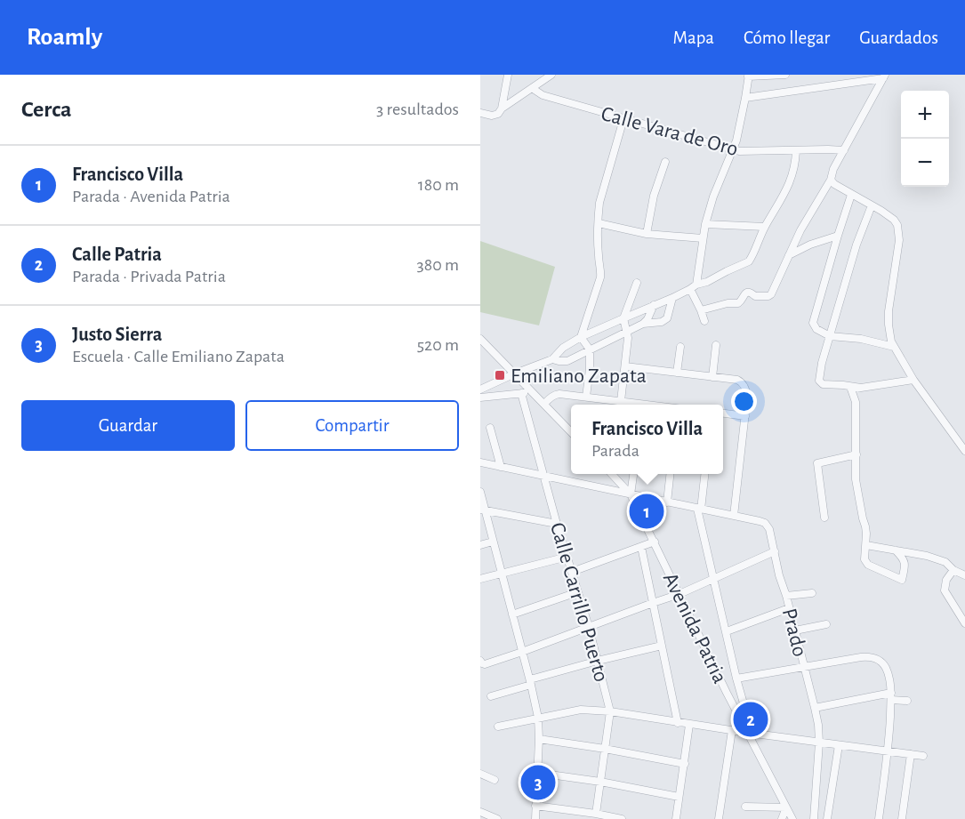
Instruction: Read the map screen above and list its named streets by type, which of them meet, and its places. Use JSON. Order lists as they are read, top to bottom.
{
  "streets": {
    "street": [
      "Calle Vara de Oro",
      "Calle Carrillo Puerto",
      "Avenida Patria",
      "Prado"
    ]
  },
  "places": {
    "transit": ["Emiliano Zapata"]
  },
  "page": {
    "header": "Roamly",
    "nav": ["Mapa", "Cómo llegar", "Guardados"],
    "heading": ["Cerca", "3 resultados"],
    "map_buttons": ["+", "−"],
    "list": [
      {
        "mark": "1",
        "name": "Francisco Villa",
        "note": "Parada · Avenida Patria",
        "value": "180 m"
      },
      {
        "mark": "2",
        "name": "Calle Patria",
        "note": "Parada · Privada Patria",
        "value": "380 m"
      },
      {
        "mark": "3",
        "name": "Justo Sierra",
        "note": "Escuela · Calle Emiliano Zapata",
        "value": "520 m"
      }
    ],
    "buttons": ["Guardar", "Compartir"],
    "popup": ["Francisco Villa", "Parada"],
    "pins": ["1", "2", "3"]
  }
}
